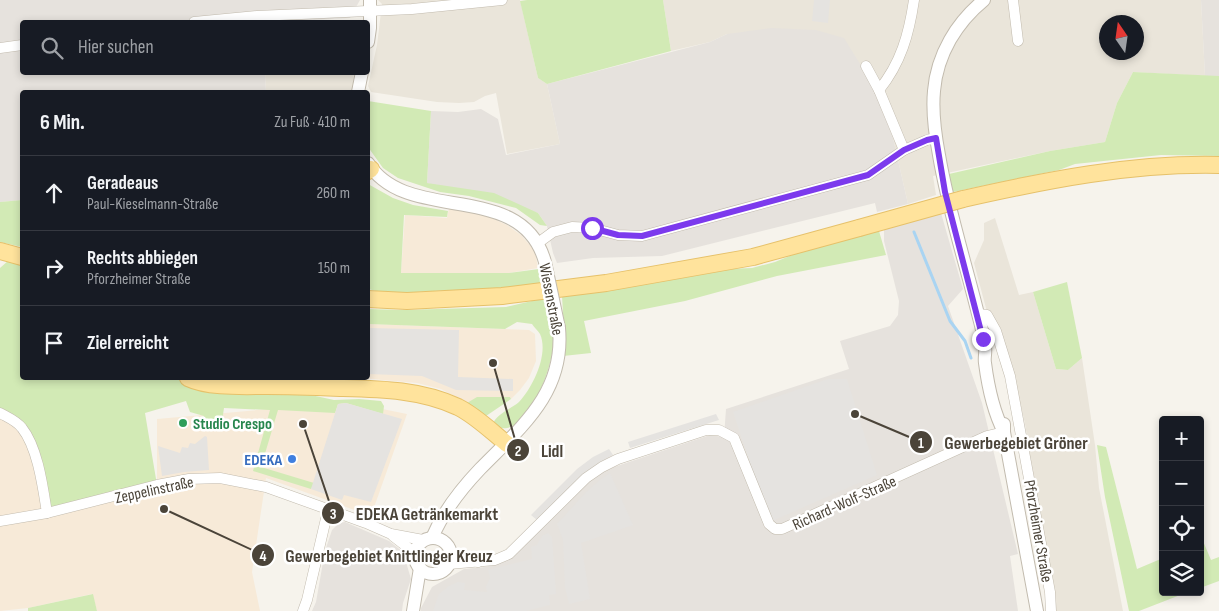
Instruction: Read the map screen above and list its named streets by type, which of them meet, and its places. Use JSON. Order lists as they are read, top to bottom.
{
  "streets": {
    "street": [
      "Wiesenstraße",
      "Zeppelinstraße",
      "Richard-Wolf-Straße",
      "Pforzheimer Straße"
    ]
  },
  "crossings": [
    ["Wiesenstraße", "Zeppelinstraße"],
    ["Wiesenstraße", "Richard-Wolf-Straße"],
    ["Zeppelinstraße", "Richard-Wolf-Straße"],
    ["Richard-Wolf-Straße", "Pforzheimer Straße"]
  ],
  "places": [
    "Lidl",
    "Gewerbegebiet Gröner",
    "Studio Crespo",
    "EDEKA Getränkemarkt",
    "EDEKA",
    "Gewerbegebiet Knittlinger Kreuz"
  ],
  "north": "top",
  "page": {
    "search": "Hier suchen",
    "heading": ["6 Min.", "Zu Fuß · 410 m"],
    "list": [
      ["Geradeaus", "Paul-Kieselmann-Straße", "260 m"],
      ["Rechts abbiegen", "Pforzheimer Straße", "150 m"],
      "Ziel erreicht"
    ],
    "map_buttons": ["+", "−"]
  }
}
